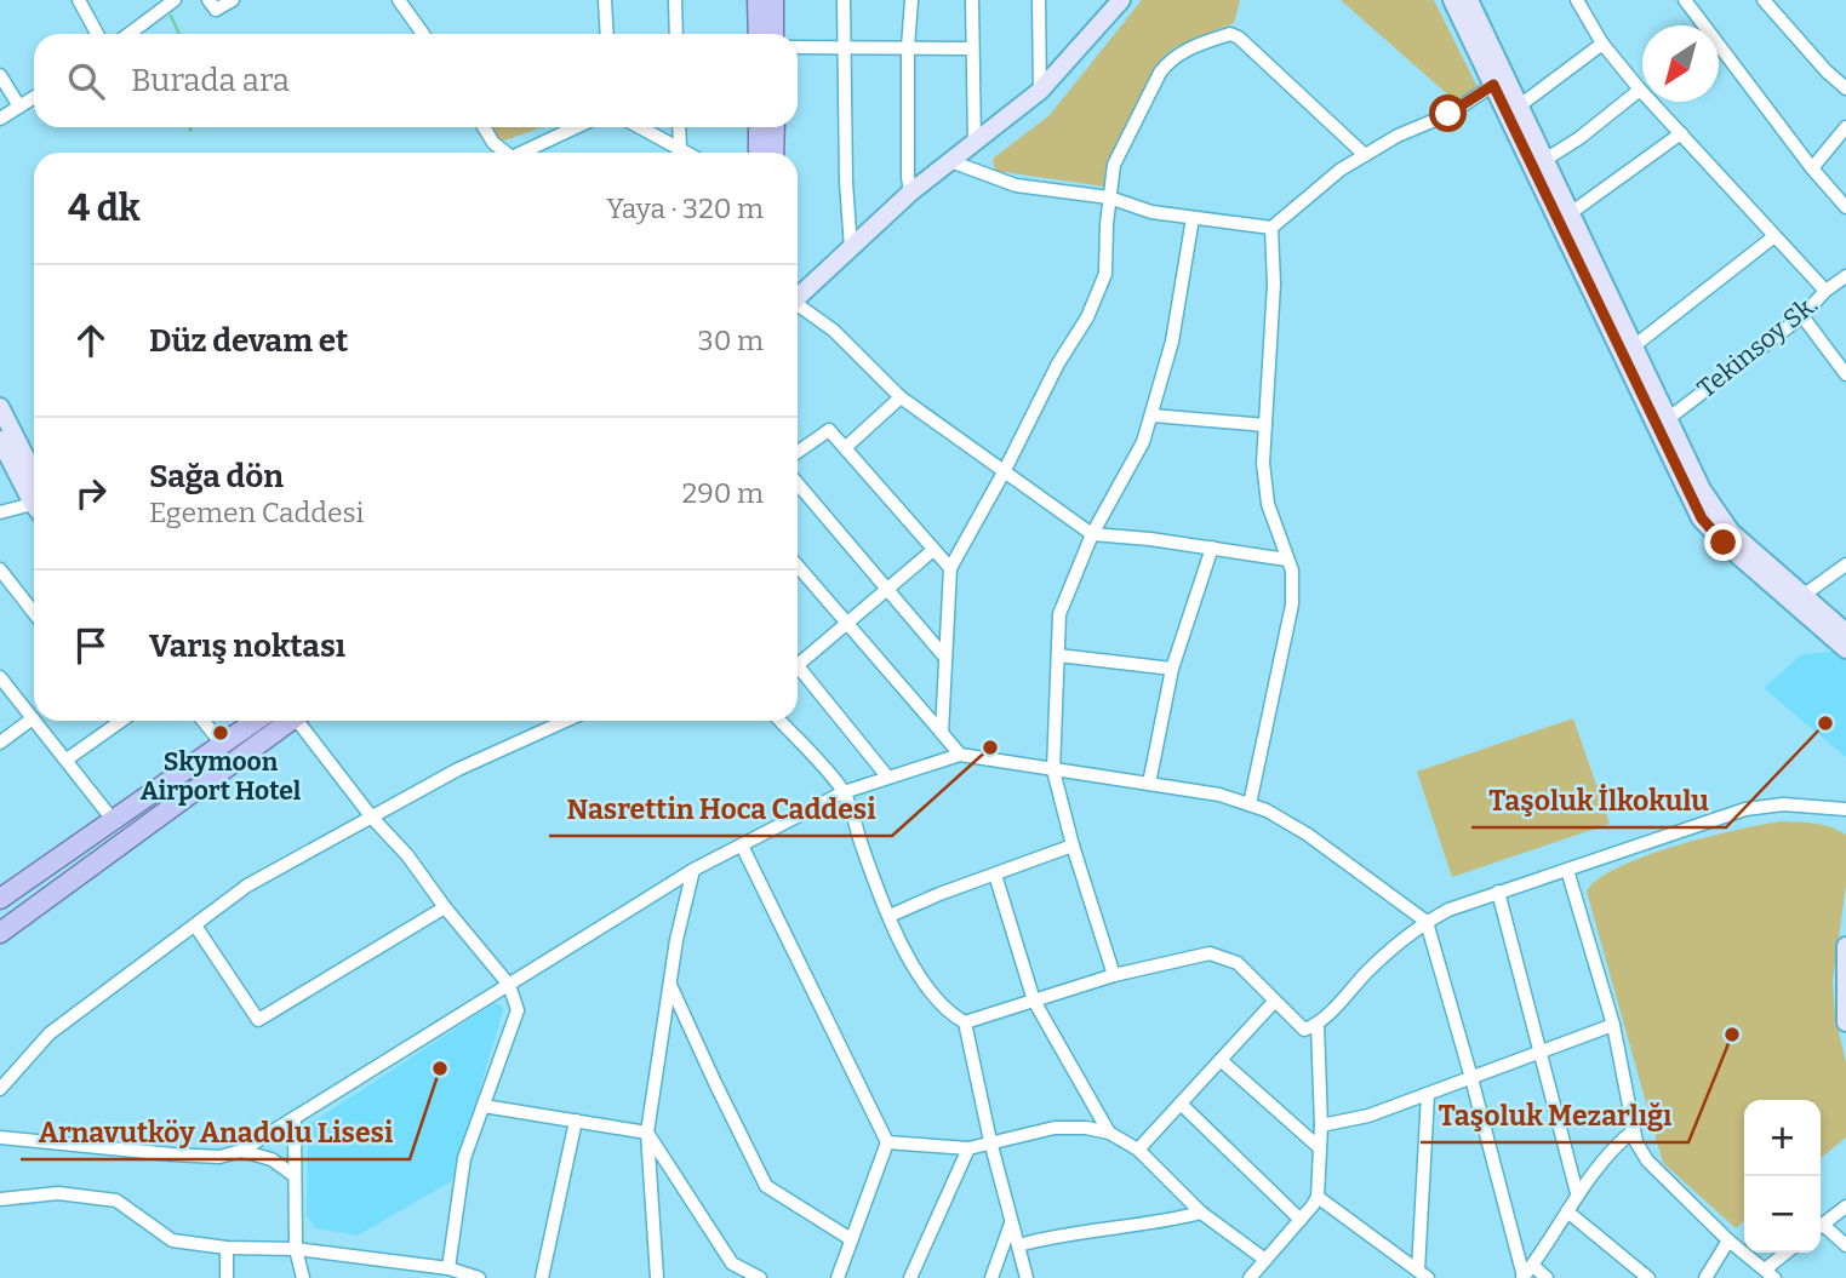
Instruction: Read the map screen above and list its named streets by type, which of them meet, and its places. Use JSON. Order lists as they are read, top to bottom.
{
  "streets": {
    "street": ["Tekinsoy Sk."]
  },
  "places": [
    "Taşoluk İlkokulu",
    "Skymoon Airport Hotel",
    "Nasrettin Hoca Caddesi",
    "Taşoluk Mezarlığı",
    "Arnavutköy Anadolu Lisesi"
  ],
  "north": "bottom left",
  "page": {
    "search": "Burada ara",
    "heading": ["4 dk", "Yaya · 320 m"],
    "list": [
      ["Düz devam et", "30 m"],
      ["Sağa dön", "Egemen Caddesi", "290 m"],
      "Varış noktası"
    ],
    "map_buttons": ["+", "−"]
  }
}
